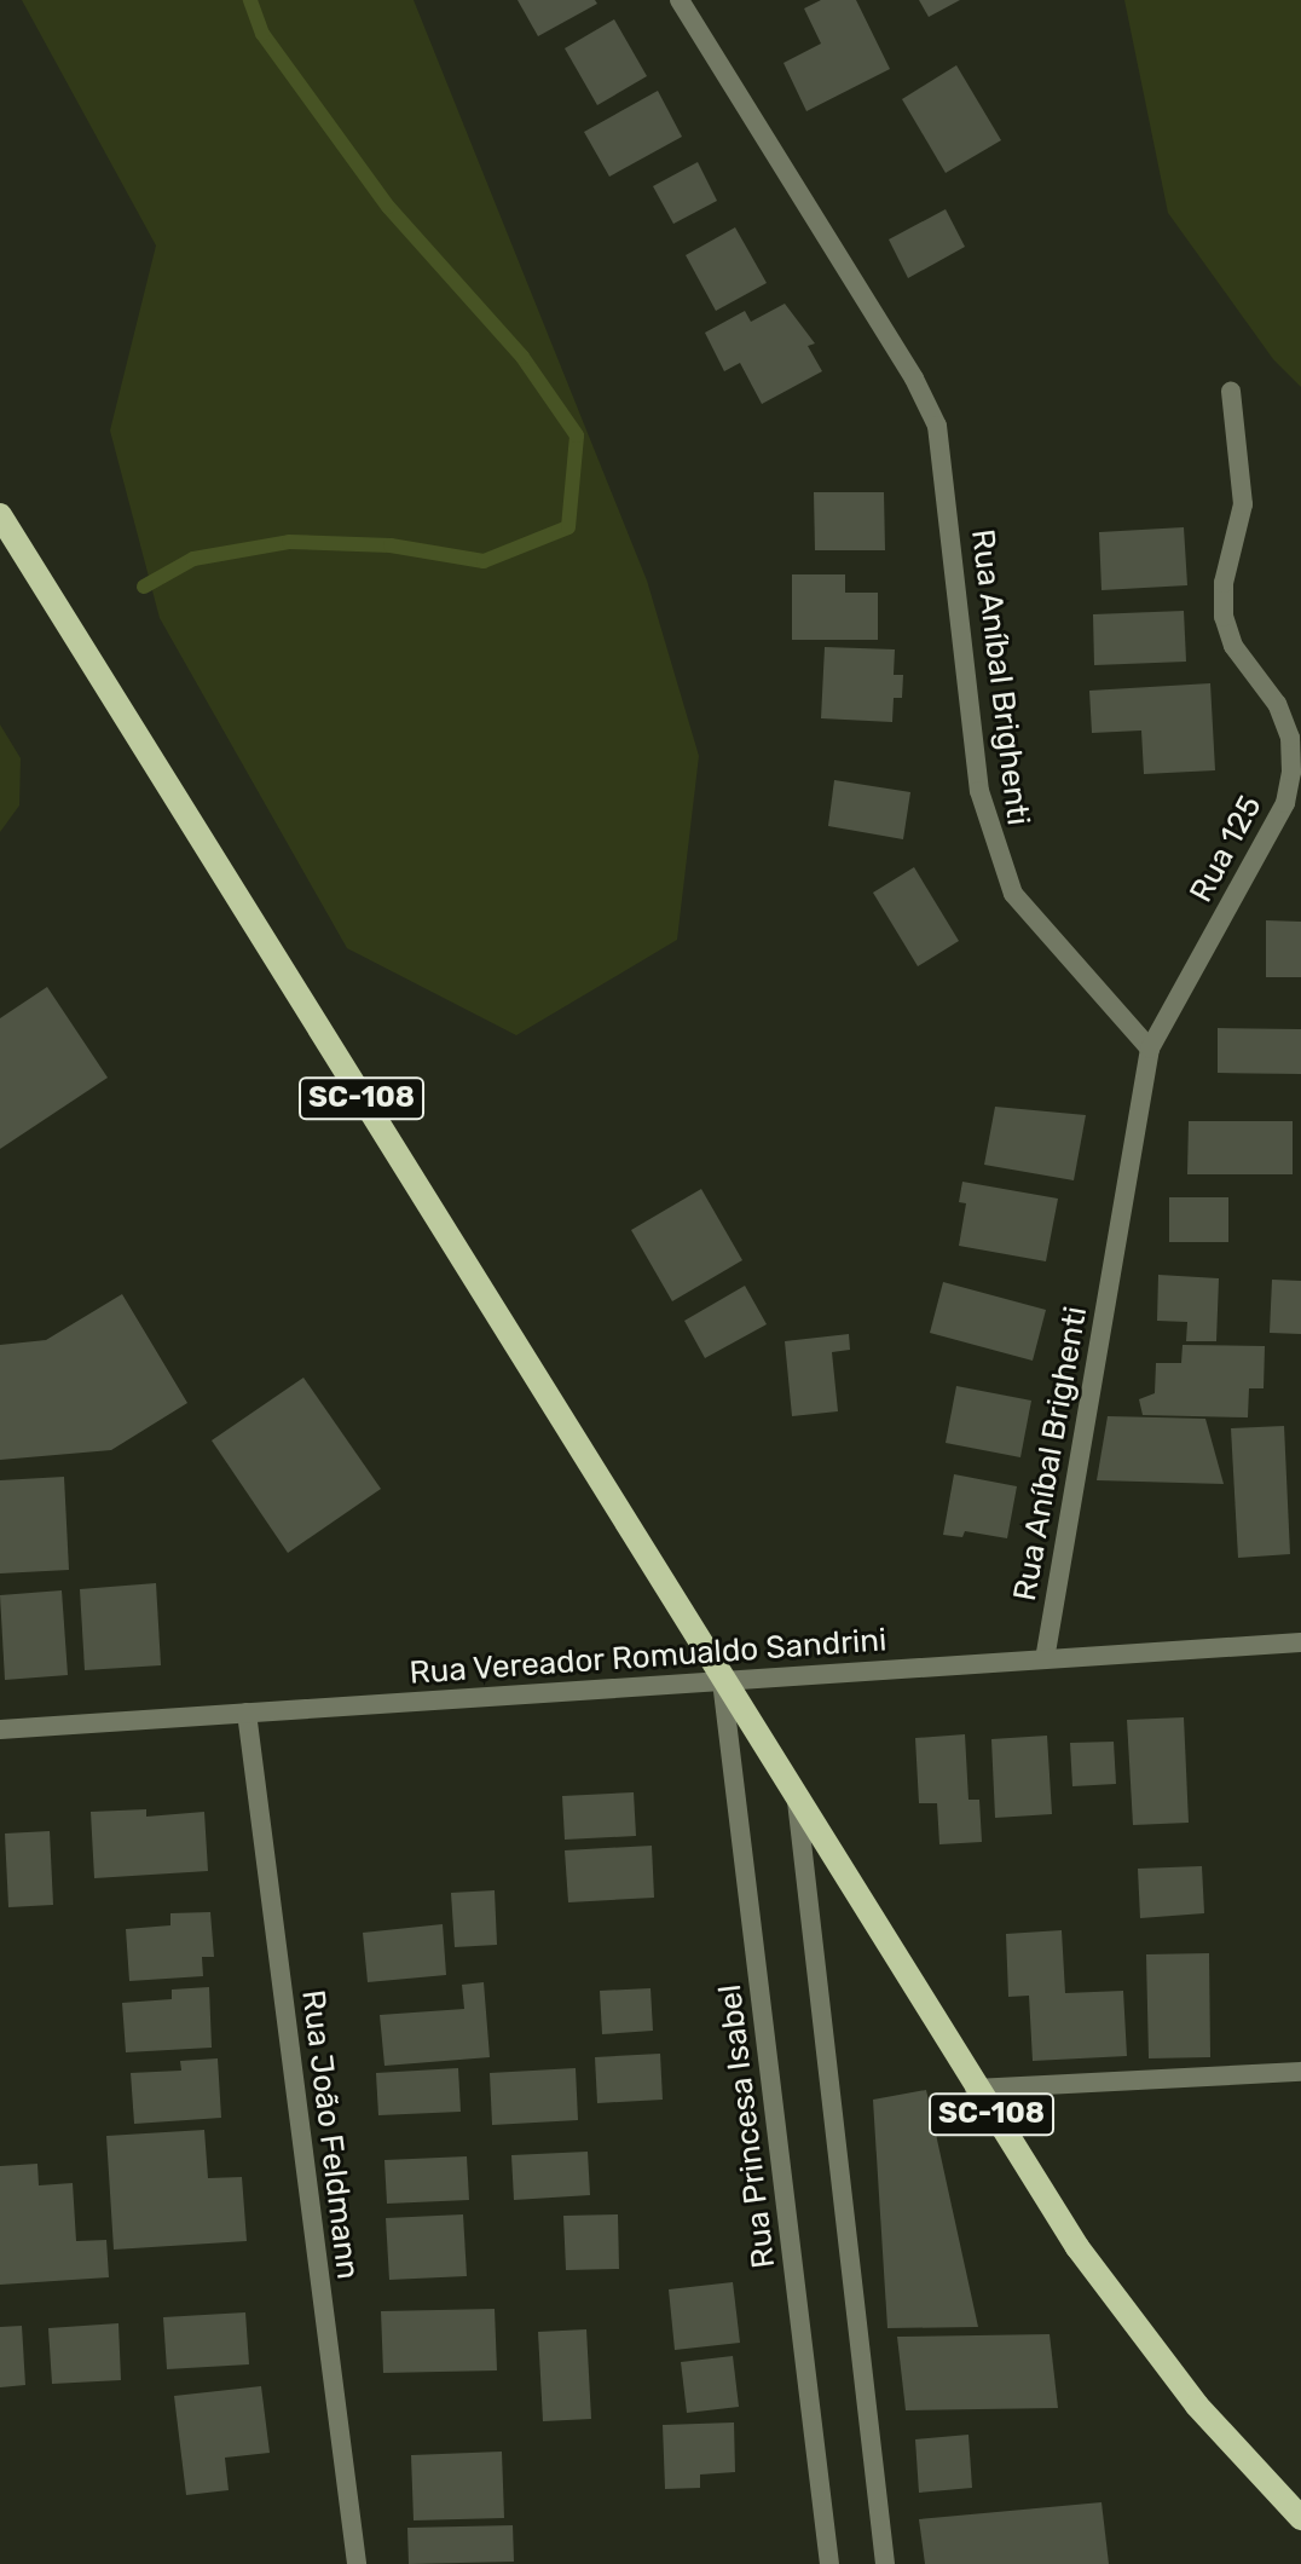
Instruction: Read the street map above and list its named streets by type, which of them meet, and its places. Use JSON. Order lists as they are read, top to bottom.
{
  "streets": {
    "main road": ["SC-108"],
    "street": [
      "Rua Aníbal Brighenti",
      "Rua 125",
      "Rua Vereador Romualdo Sandrini",
      "Rua Princesa Isabel",
      "Rua João Feldmann"
    ]
  },
  "crossings": [
    ["Rua Aníbal Brighenti", "Rua 125"],
    ["Rua Aníbal Brighenti", "Rua Vereador Romualdo Sandrini"],
    ["SC-108", "Rua Vereador Romualdo Sandrini"],
    ["SC-108", "Rua Princesa Isabel"],
    ["Rua Vereador Romualdo Sandrini", "Rua Princesa Isabel"],
    ["Rua Vereador Romualdo Sandrini", "Rua João Feldmann"]
  ]
}
